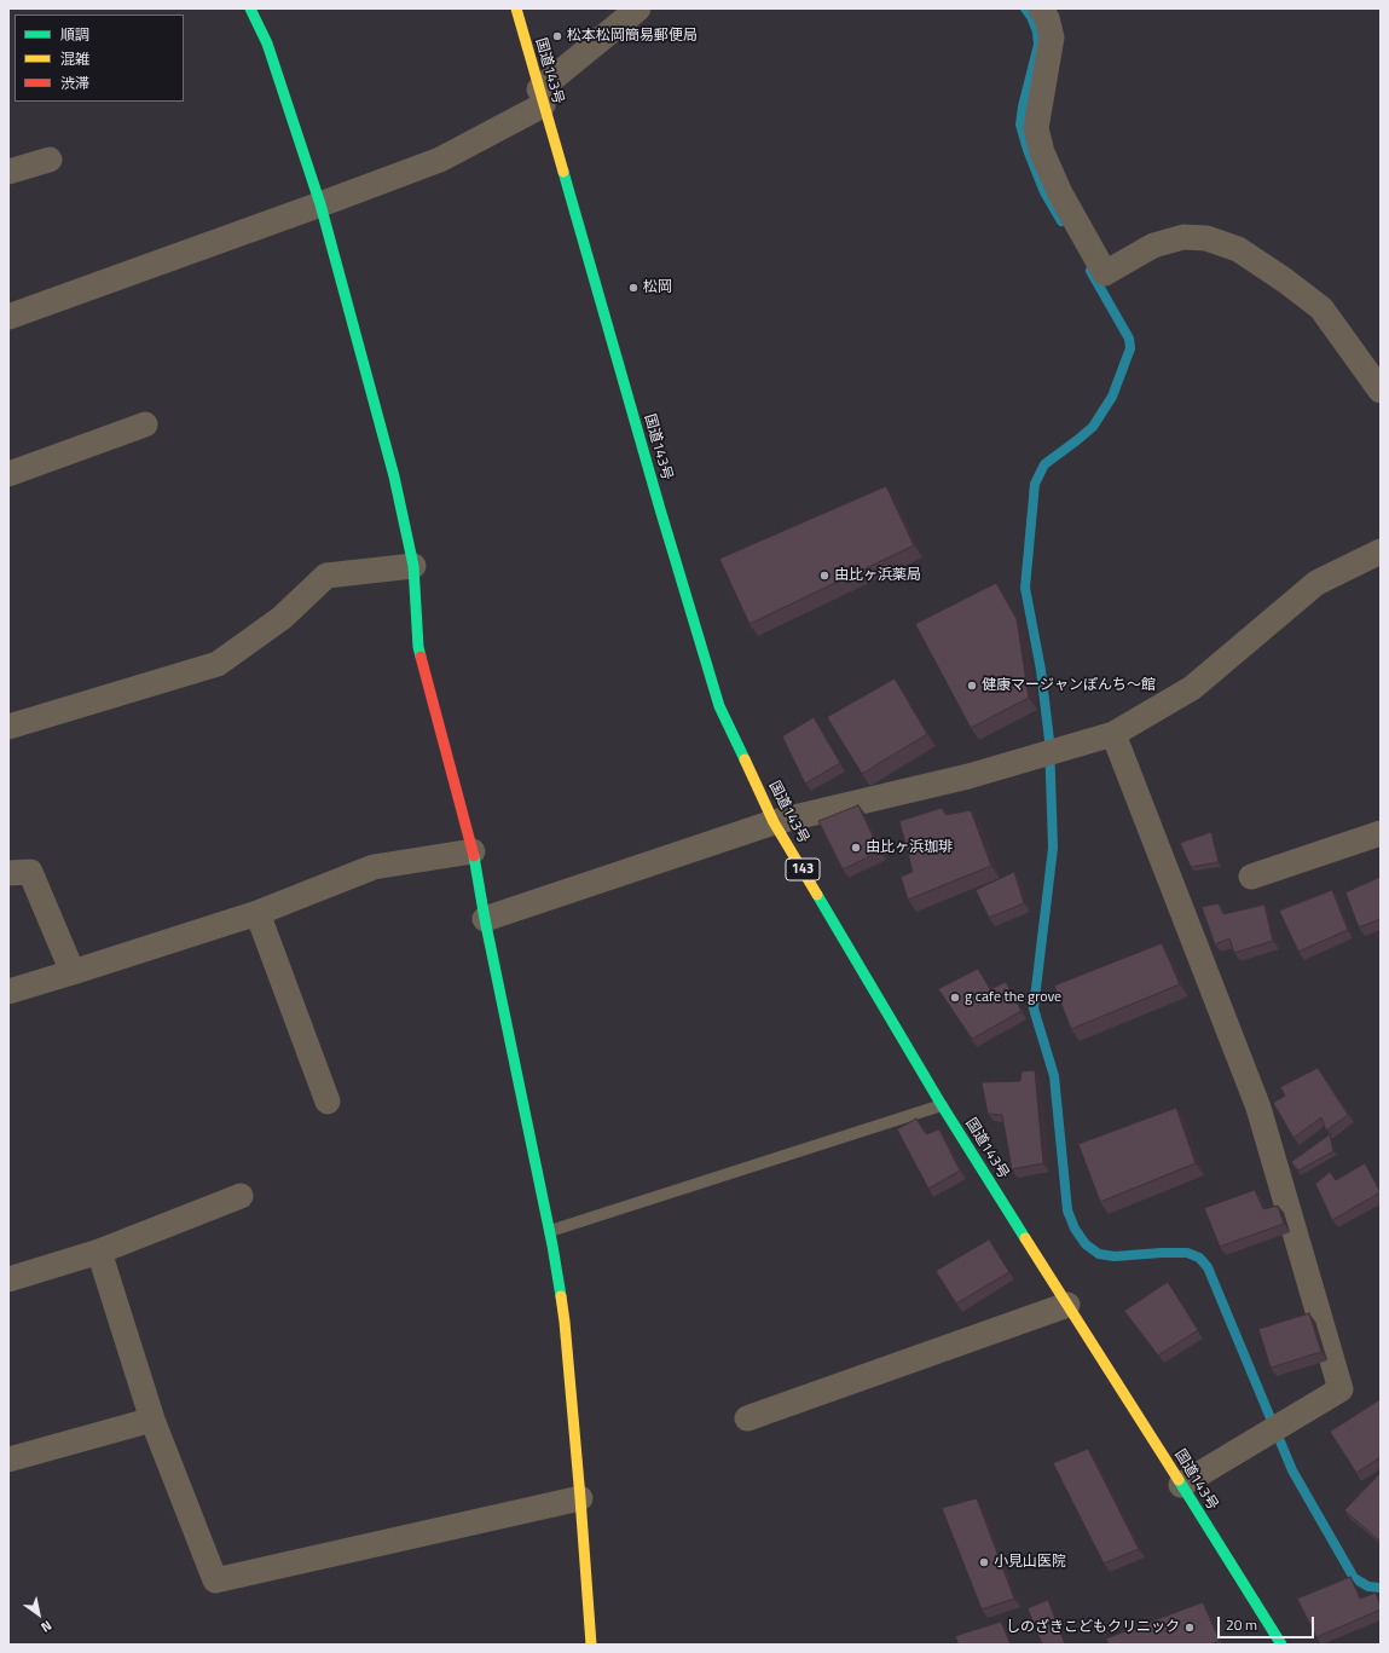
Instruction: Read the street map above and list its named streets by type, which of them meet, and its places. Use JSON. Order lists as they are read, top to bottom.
{
  "streets": {
    "main road": ["国道143号", "143"]
  },
  "places": [
    "松本松岡簡易郵便局",
    "松岡",
    "由比ヶ浜薬局",
    "健康マージャンぽんち～館",
    "由比ヶ浜珈琲",
    "g cafe the grove",
    "小見山医院",
    "しのざきこどもクリニック"
  ],
  "legend": ["順調", "混雑", "渋滞"],
  "scale_bar": "20 m",
  "north": "bottom right"
}
